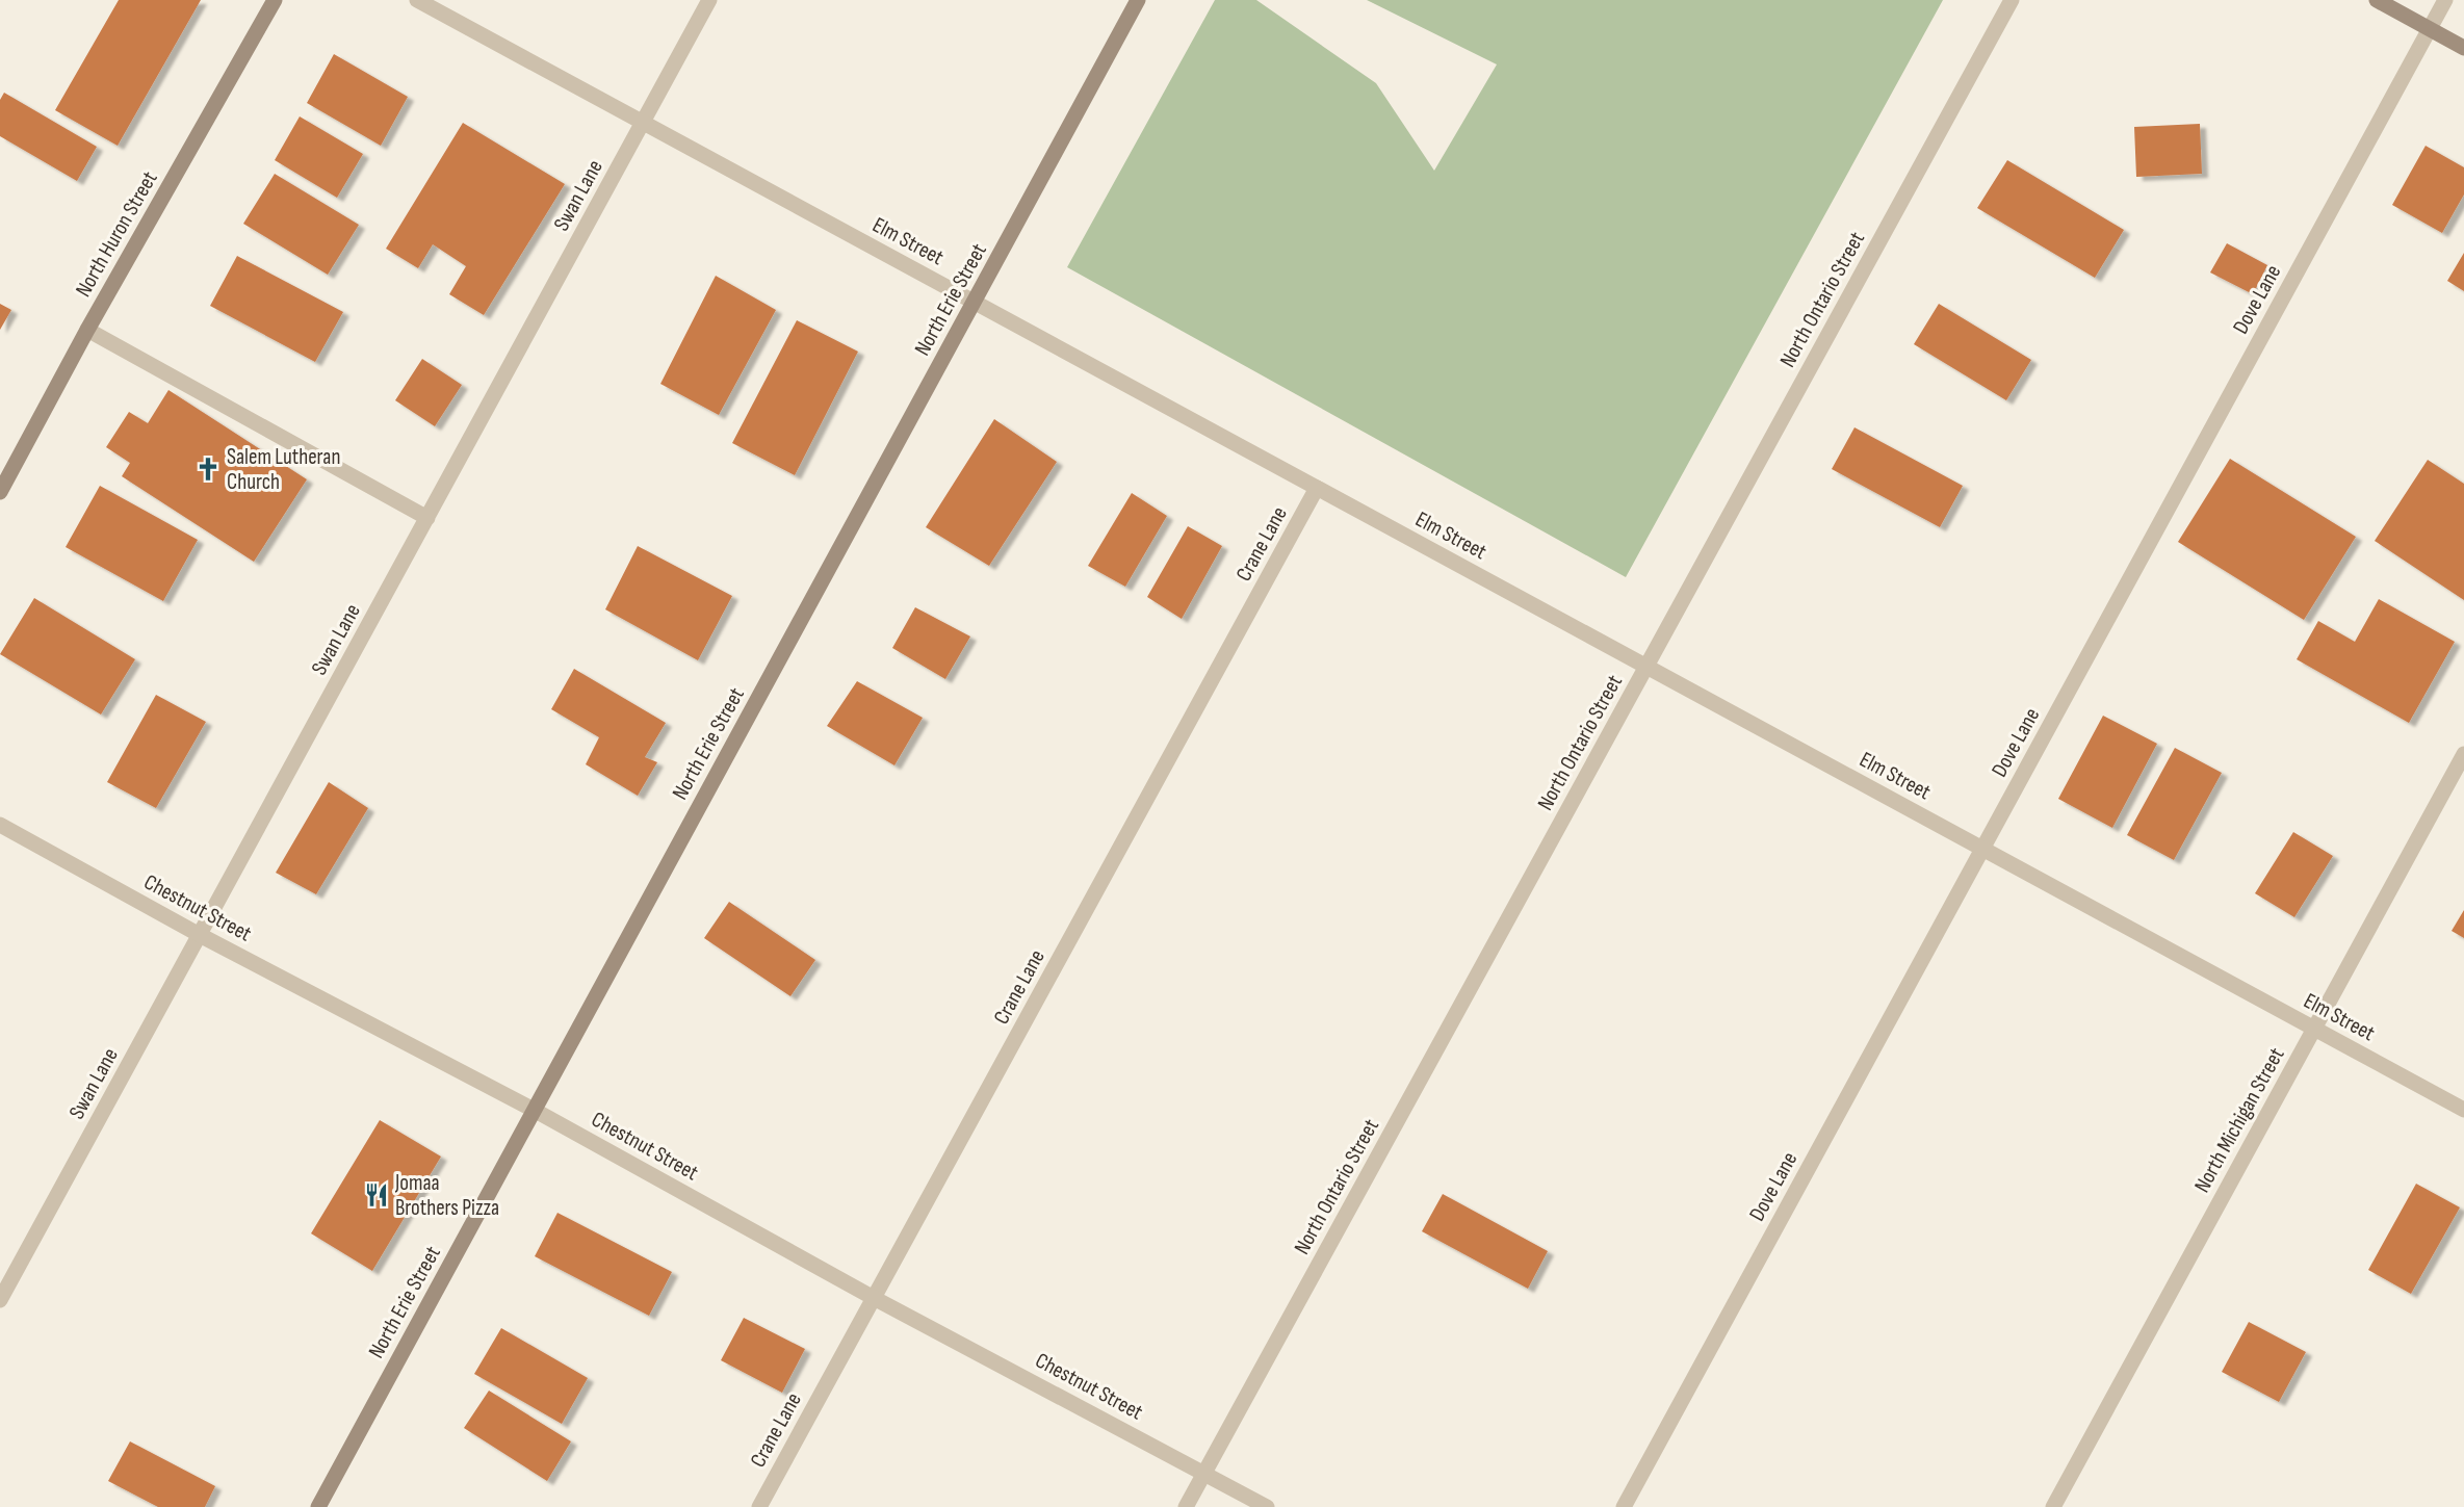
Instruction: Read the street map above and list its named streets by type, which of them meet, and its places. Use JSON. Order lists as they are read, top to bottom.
{
  "streets": {
    "street": [
      "Swan Lane",
      "North Huron Street",
      "Elm Street",
      "North Erie Street",
      "North Ontario Street",
      "Dove Lane",
      "Crane Lane",
      "Chestnut Street",
      "North Michigan Street"
    ]
  },
  "crossings": [
    ["Swan Lane", "Elm Street"],
    ["Swan Lane", "Chestnut Street"],
    ["Elm Street", "North Erie Street"],
    ["Elm Street", "North Ontario Street"],
    ["Elm Street", "Dove Lane"],
    ["Elm Street", "Crane Lane"],
    ["Elm Street", "North Michigan Street"],
    ["North Erie Street", "Chestnut Street"],
    ["North Ontario Street", "Chestnut Street"],
    ["Crane Lane", "Chestnut Street"]
  ],
  "places": {
    "church": ["Salem Lutheran Church"],
    "restaurant": ["Jomaa Brothers Pizza"]
  }
}
